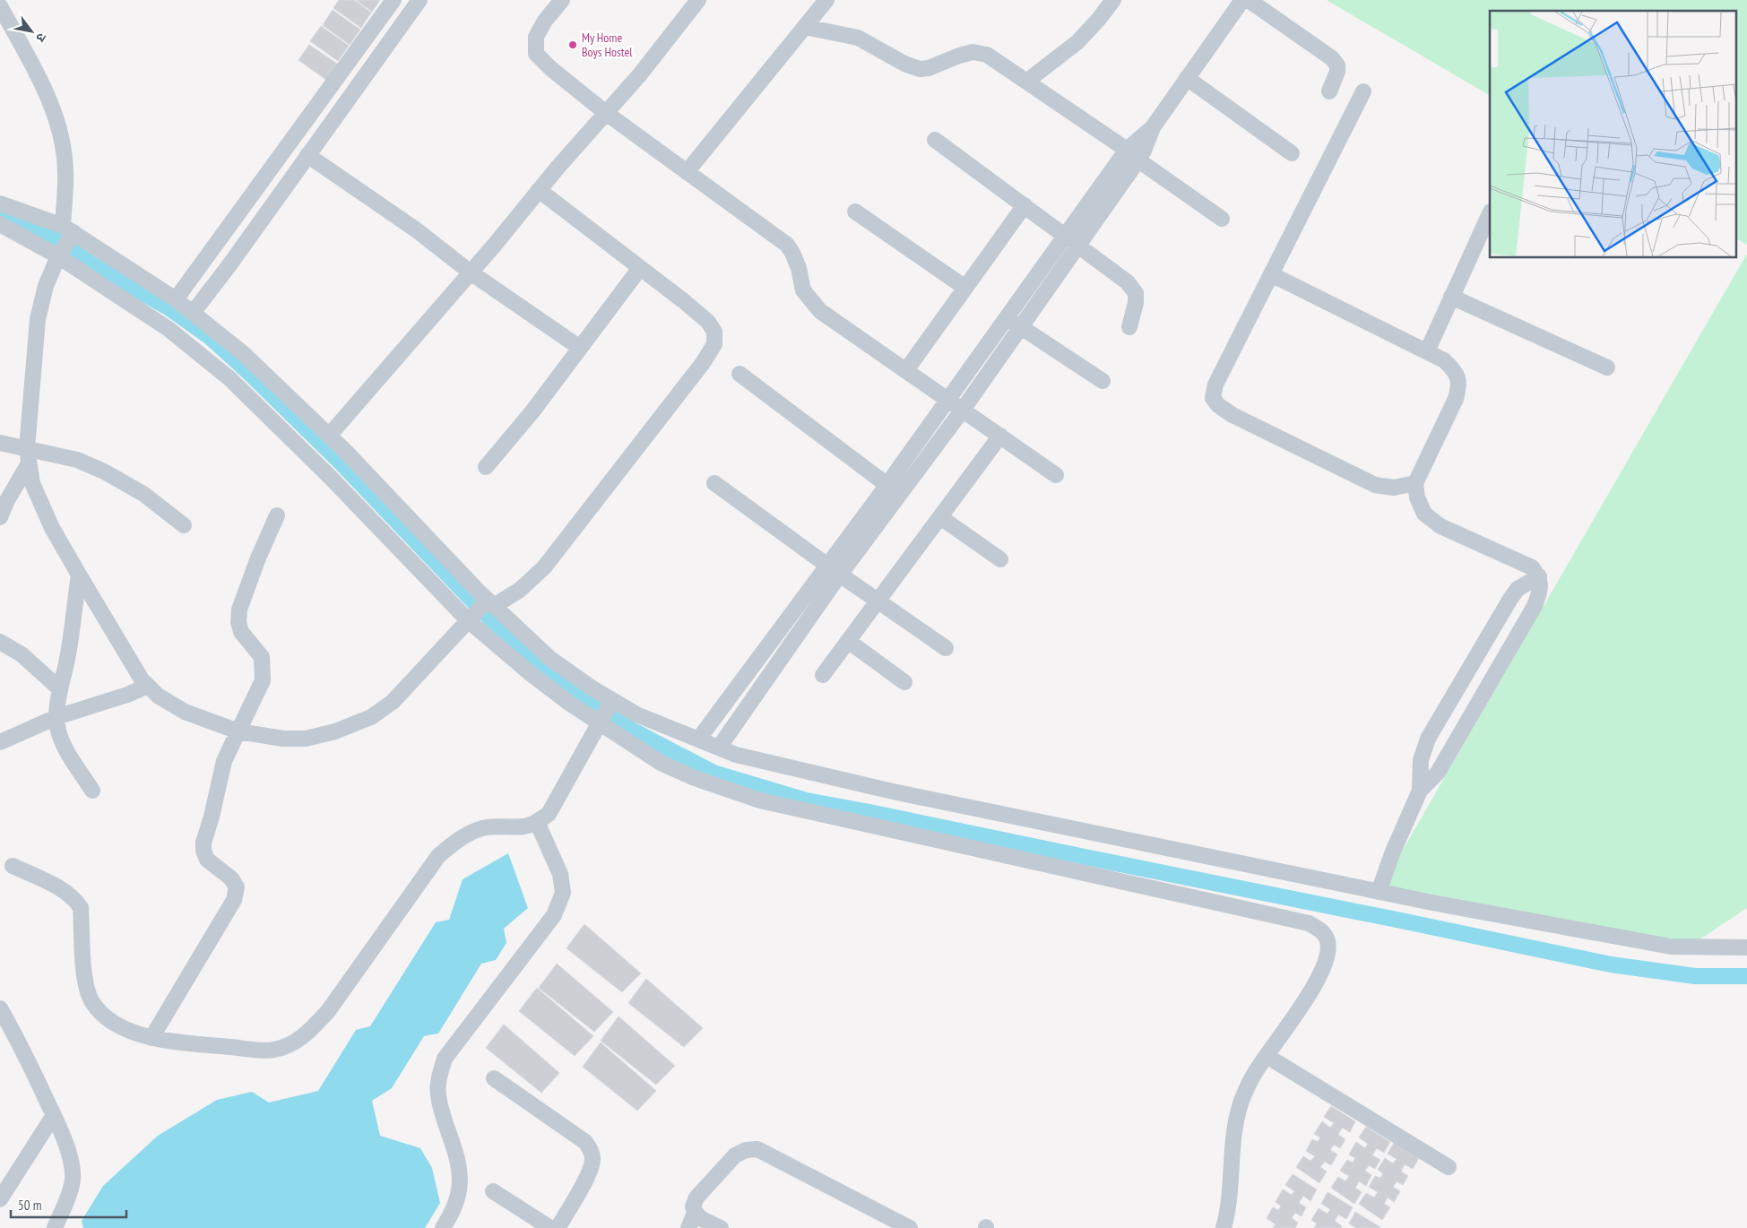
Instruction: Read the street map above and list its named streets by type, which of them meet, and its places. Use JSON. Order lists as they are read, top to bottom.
{
  "places": ["My Home Boys Hostel"],
  "scale_bar": "50 m",
  "north": "bottom right"
}
